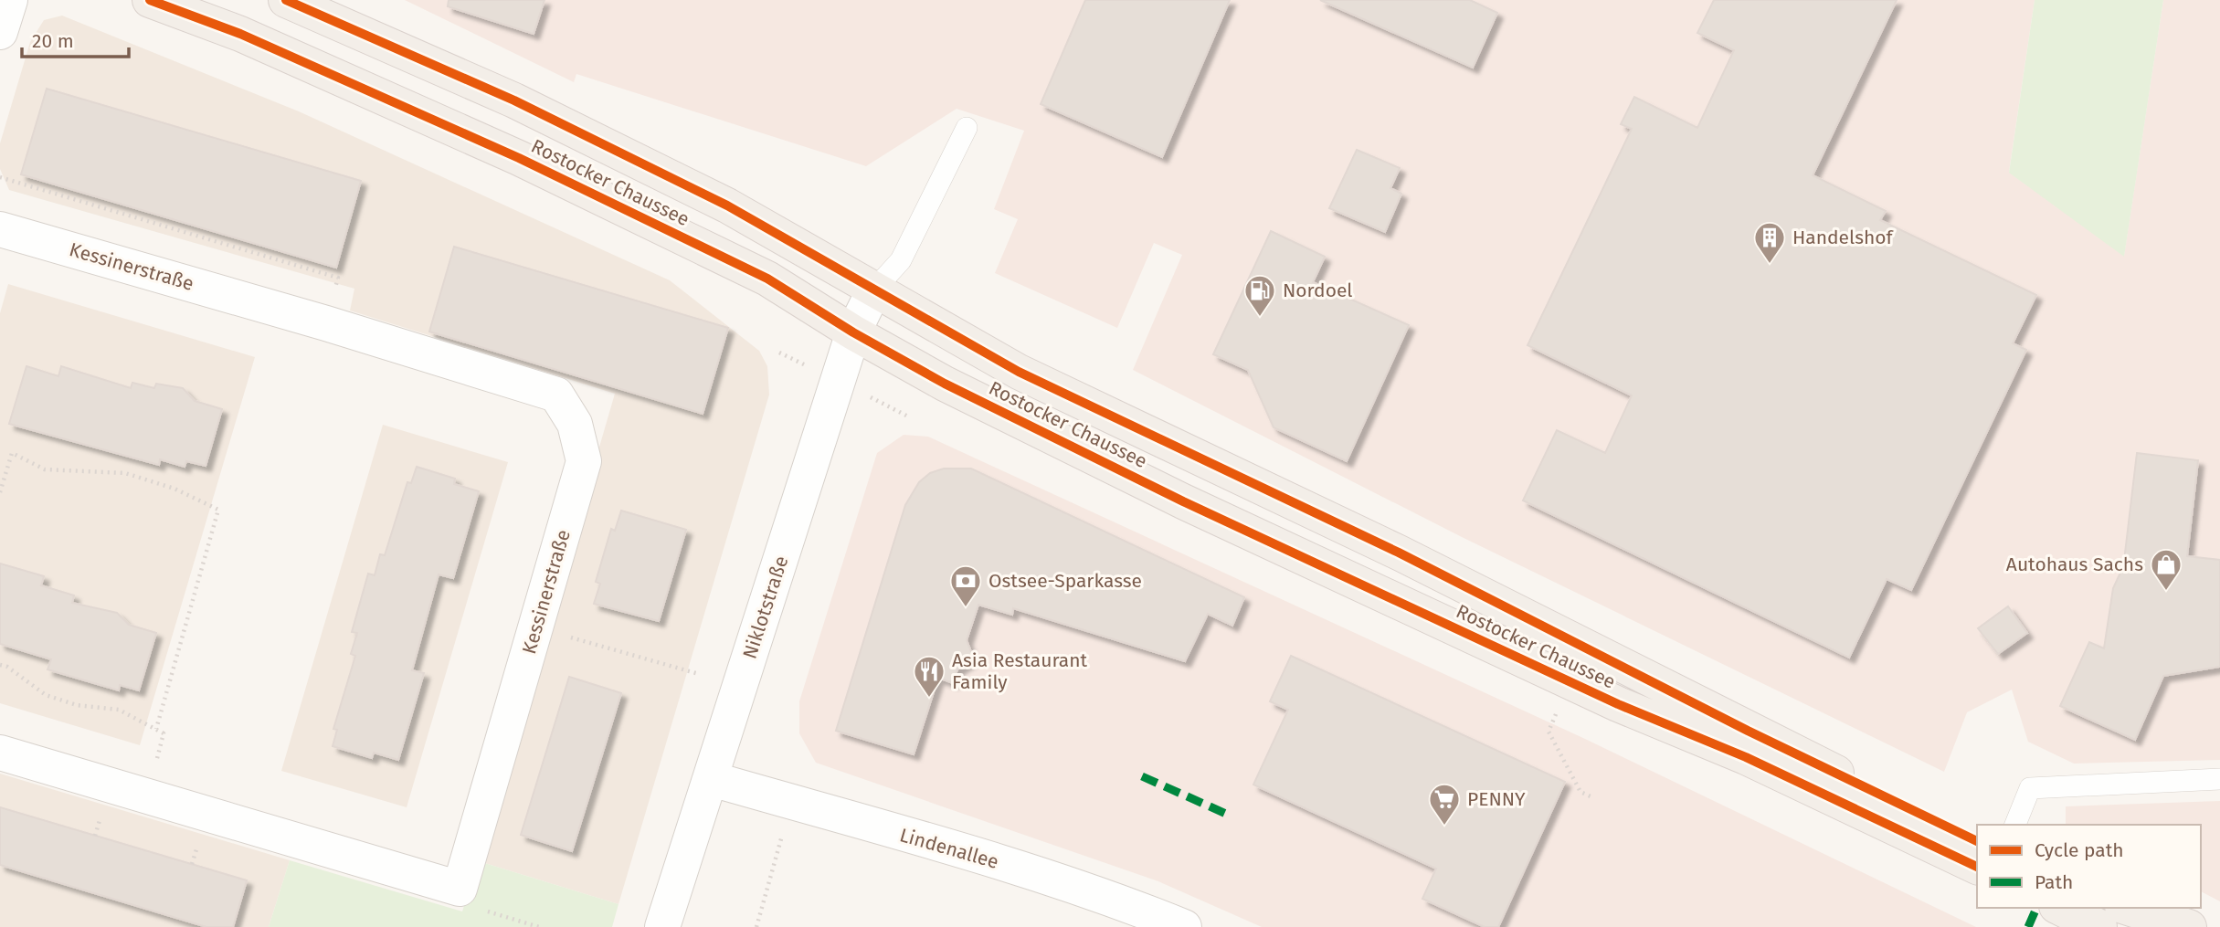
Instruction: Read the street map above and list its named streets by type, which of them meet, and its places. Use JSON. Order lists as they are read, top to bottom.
{
  "streets": {
    "main road": ["Rostocker Chaussee"],
    "street": ["Kessinerstraße", "Niklotstraße", "Lindenallee"]
  },
  "crossings": [
    ["Rostocker Chaussee", "Niklotstraße"],
    ["Niklotstraße", "Lindenallee"]
  ],
  "places": {
    "building": ["Handelshof"],
    "fuel station": ["Nordoel"],
    "shop": ["Autohaus Sachs"],
    "bank": ["Ostsee-Sparkasse"],
    "restaurant": ["Asia Restaurant Family"],
    "supermarket": ["PENNY"]
  },
  "legend": ["Cycle path", "Path"],
  "scale_bar": "20 m"
}
